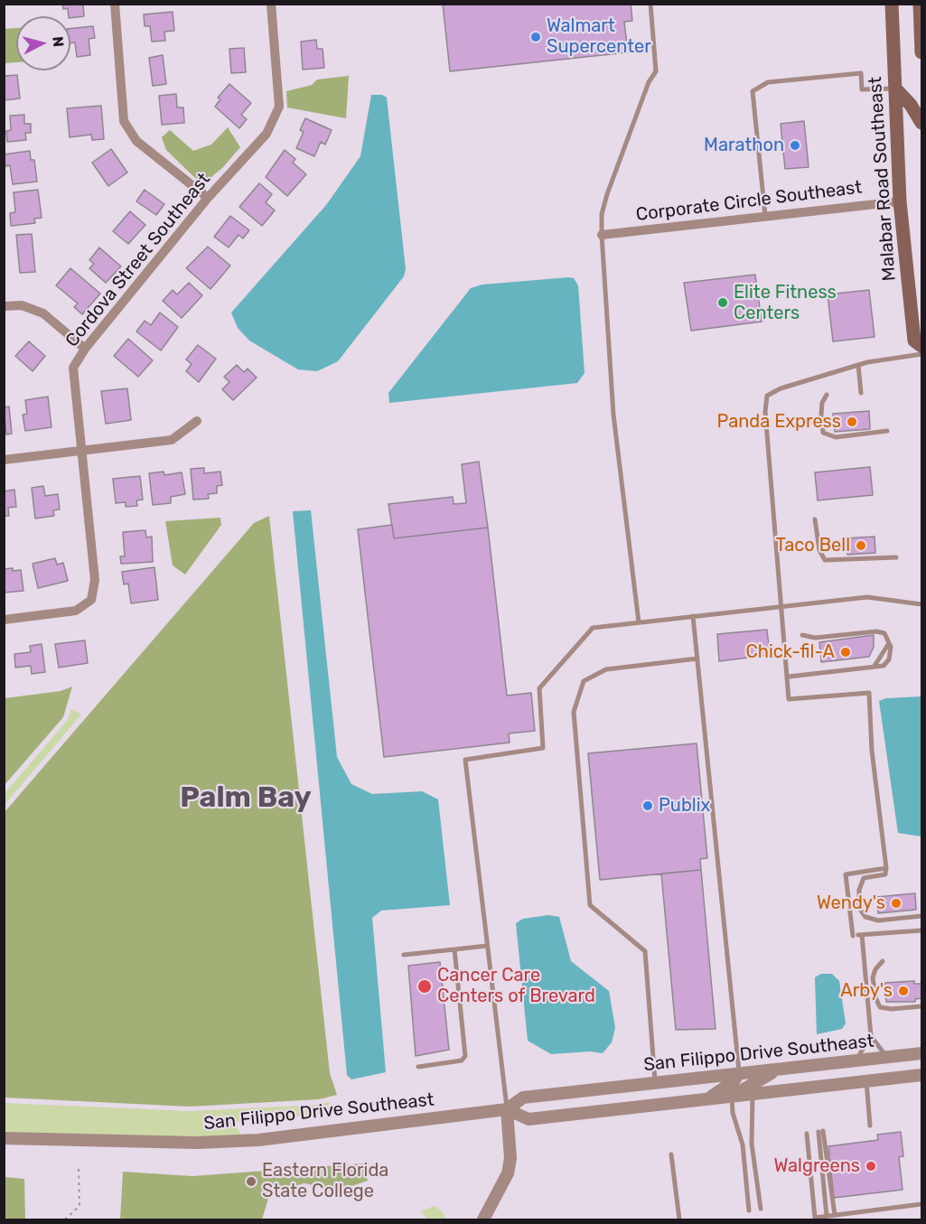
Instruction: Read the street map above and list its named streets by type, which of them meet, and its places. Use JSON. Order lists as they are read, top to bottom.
{
  "streets": {
    "main road": ["Malabar Road Southeast"],
    "street": ["Corporate Circle Southeast", "Cordova Street Southeast", "San Filippo Drive Southeast"]
  },
  "crossings": [
    ["Malabar Road Southeast", "Corporate Circle Southeast"]
  ],
  "districts": ["Palm Bay"],
  "places": [
    "Walmart Supercenter",
    "Marathon",
    "Elite Fitness Centers",
    "Panda Express",
    "Taco Bell",
    "Chick-fil-A",
    "Publix",
    "Wendy's",
    "Cancer Care Centers of Brevard",
    "Arby's",
    "Walgreens",
    "Eastern Florida State College"
  ],
  "north": "right"
}
